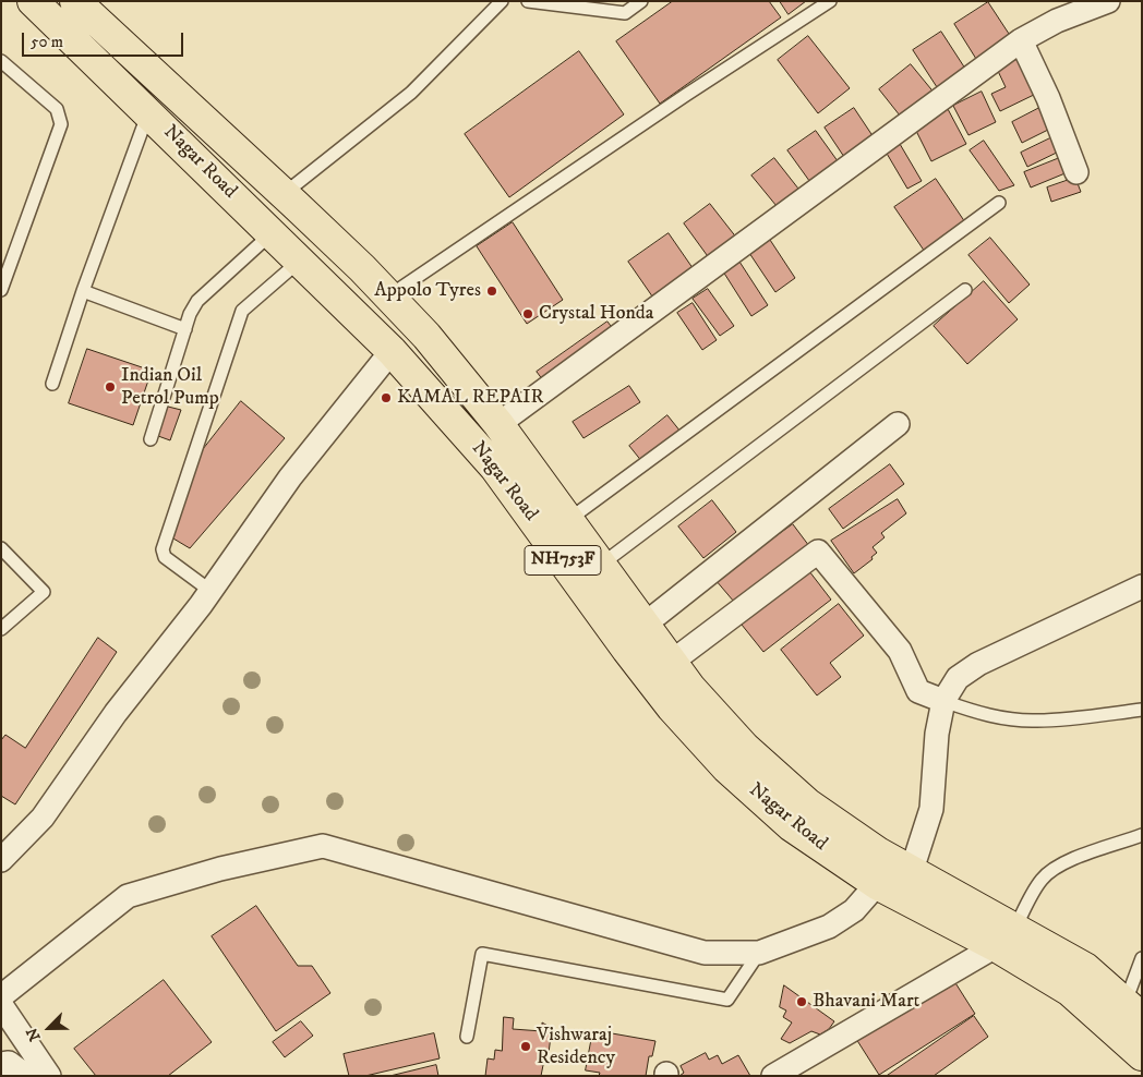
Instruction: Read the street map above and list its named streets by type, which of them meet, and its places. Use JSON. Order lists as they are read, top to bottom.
{
  "streets": {
    "highway": ["Nagar Road", "NH753F"]
  },
  "places": [
    "Appolo Tyres",
    "Crystal Honda",
    "Indian Oil Petrol Pump",
    "KAMAL REPAIR",
    "Bhavani Mart",
    "Vishwaraj Residency"
  ],
  "scale_bar": "50 m",
  "north": "bottom left"
}
